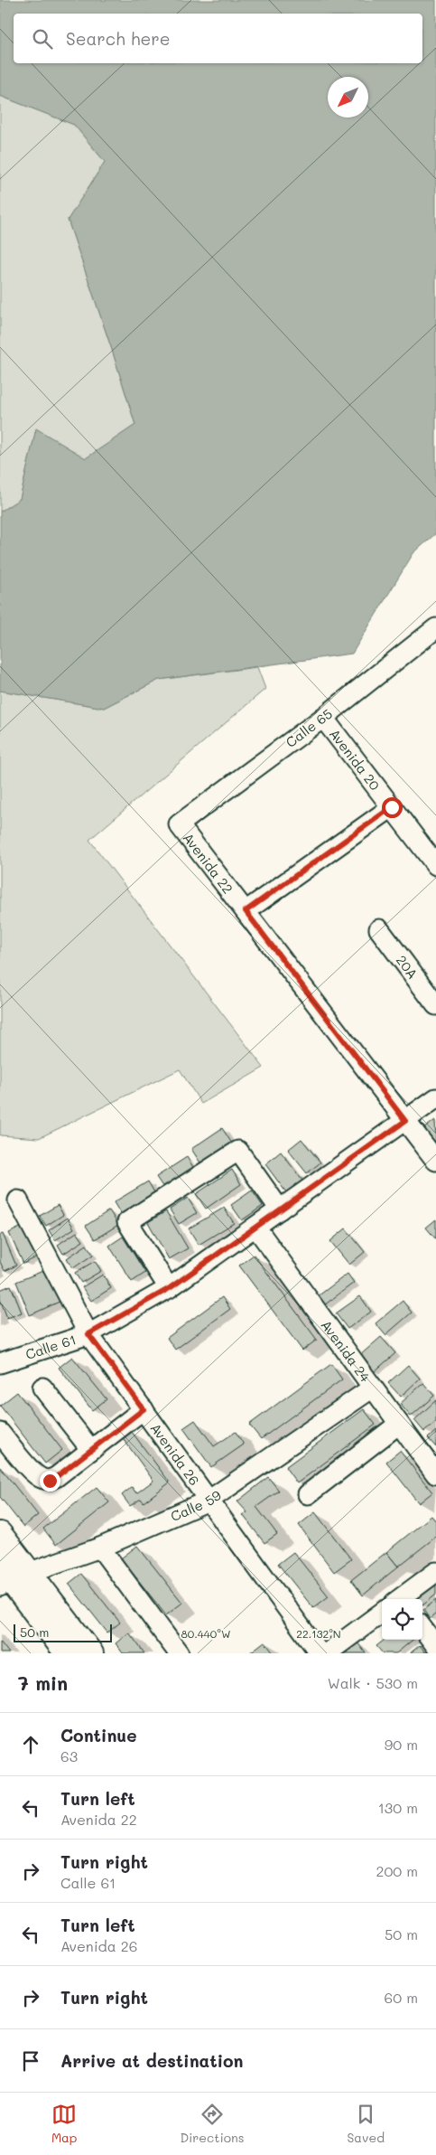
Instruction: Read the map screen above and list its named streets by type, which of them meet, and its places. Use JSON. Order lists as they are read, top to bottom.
{
  "streets": {
    "street": [
      "Calle 65",
      "Avenida 20",
      "Avenida 22",
      "20A",
      "Calle 61",
      "Avenida 24",
      "Avenida 26",
      "Calle 59"
    ]
  },
  "crossings": [
    ["Calle 65", "Avenida 20"],
    ["Calle 65", "Avenida 22"],
    ["Avenida 22", "Calle 61"],
    ["Calle 61", "Avenida 24"],
    ["Calle 61", "Avenida 26"],
    ["Avenida 24", "Calle 59"],
    ["Avenida 26", "Calle 59"]
  ],
  "scale_bar": "50 m",
  "north": "bottom left",
  "page": {
    "search": "Search here",
    "scale": "50 m",
    "heading": ["7 min", "Walk · 530 m"],
    "list": [
      ["Continue", "63", "90 m"],
      ["Turn left", "Avenida 22", "130 m"],
      ["Turn right", "Calle 61", "200 m"],
      ["Turn left", "Avenida 26", "50 m"],
      ["Turn right", "60 m"],
      "Arrive at destination"
    ],
    "nav": ["Map", "Directions", "Saved"]
  },
  "coordinates": ["22.132°N", "80.440°W"]
}
